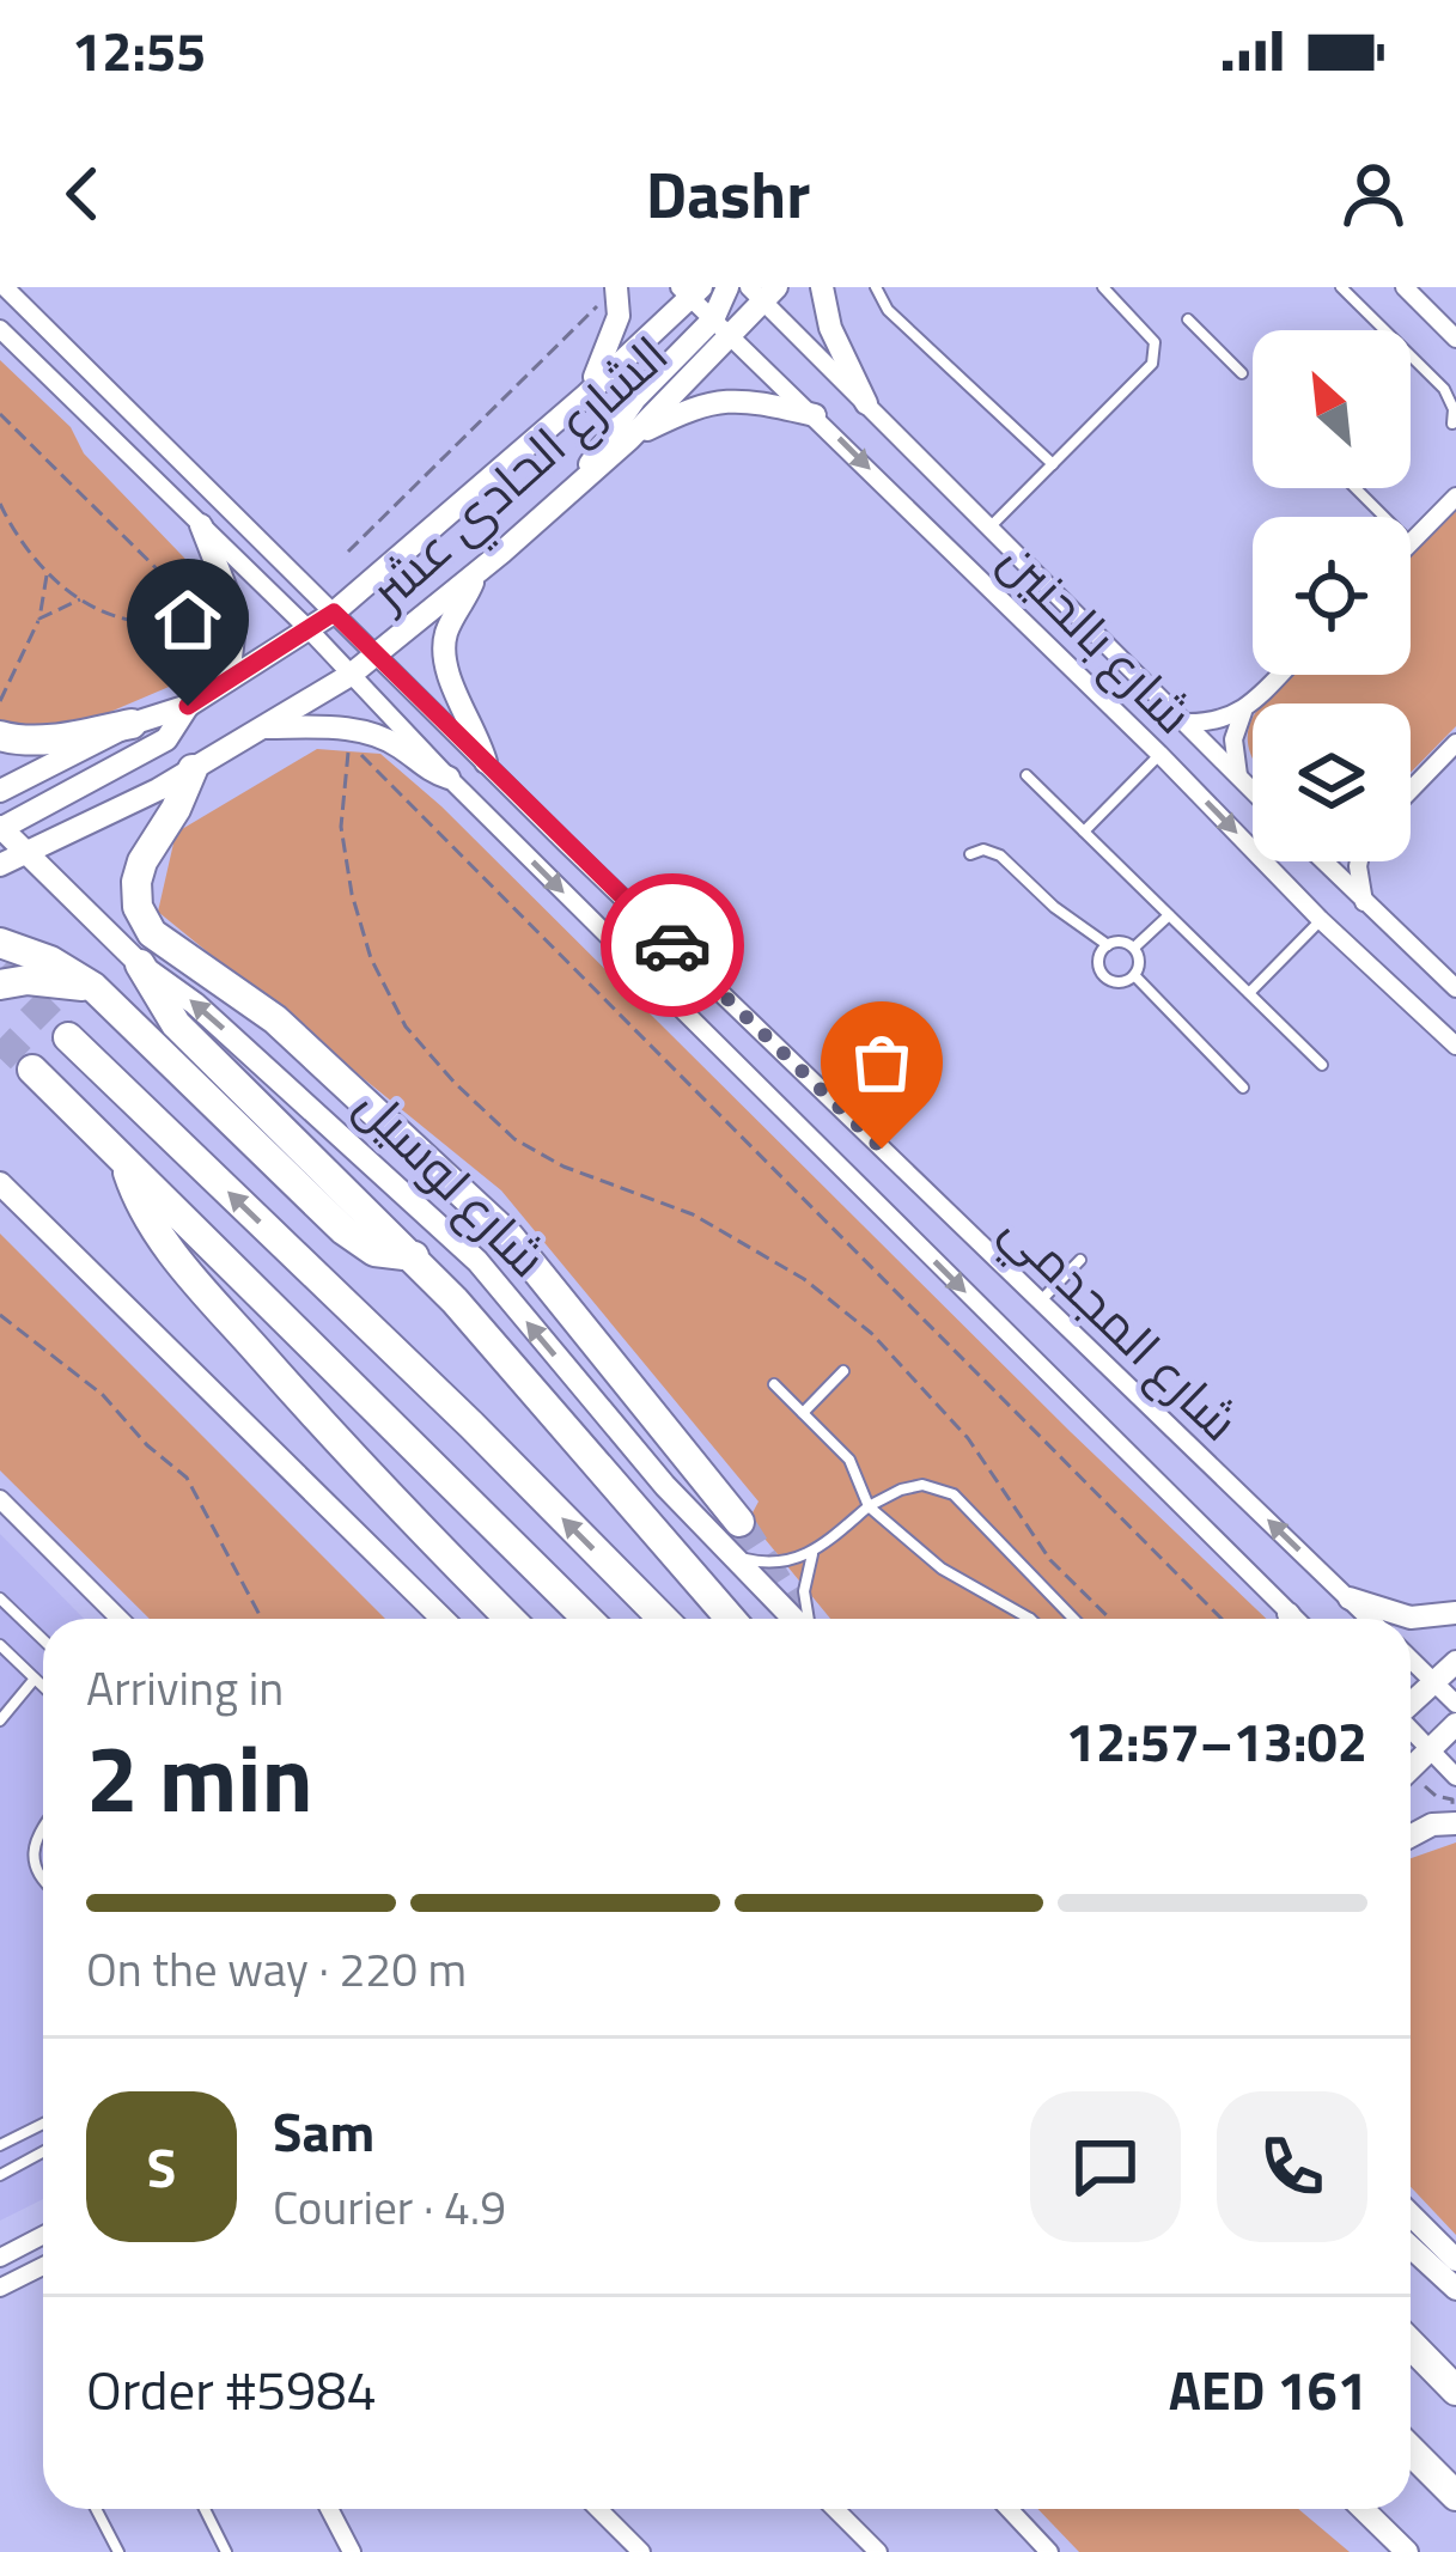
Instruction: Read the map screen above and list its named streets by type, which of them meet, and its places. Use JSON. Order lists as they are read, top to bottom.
{
  "streets": {
    "street": [
      "الشارع الحادي عشر",
      "شارع بالحنين",
      "شارع لوسيل",
      "شارع المجدمي"
    ]
  },
  "crossings": [
    ["الشارع الحادي عشر", "شارع بالحنين"],
    ["الشارع الحادي عشر", "شارع لوسيل"],
    ["الشارع الحادي عشر", "شارع المجدمي"]
  ],
  "one_way": ["شارع لوسيل"],
  "north": "top left",
  "page": {
    "status": "12:55",
    "header": "Dashr",
    "heading": ["2 min", "Arriving in", "12:57–13:02"],
    "panel": [
      "Sam",
      "Courier · 4.9",
      "Order #5984",
      "AED 161"
    ],
    "bar": "On the way · 220 m",
    "round": "S"
  }
}
